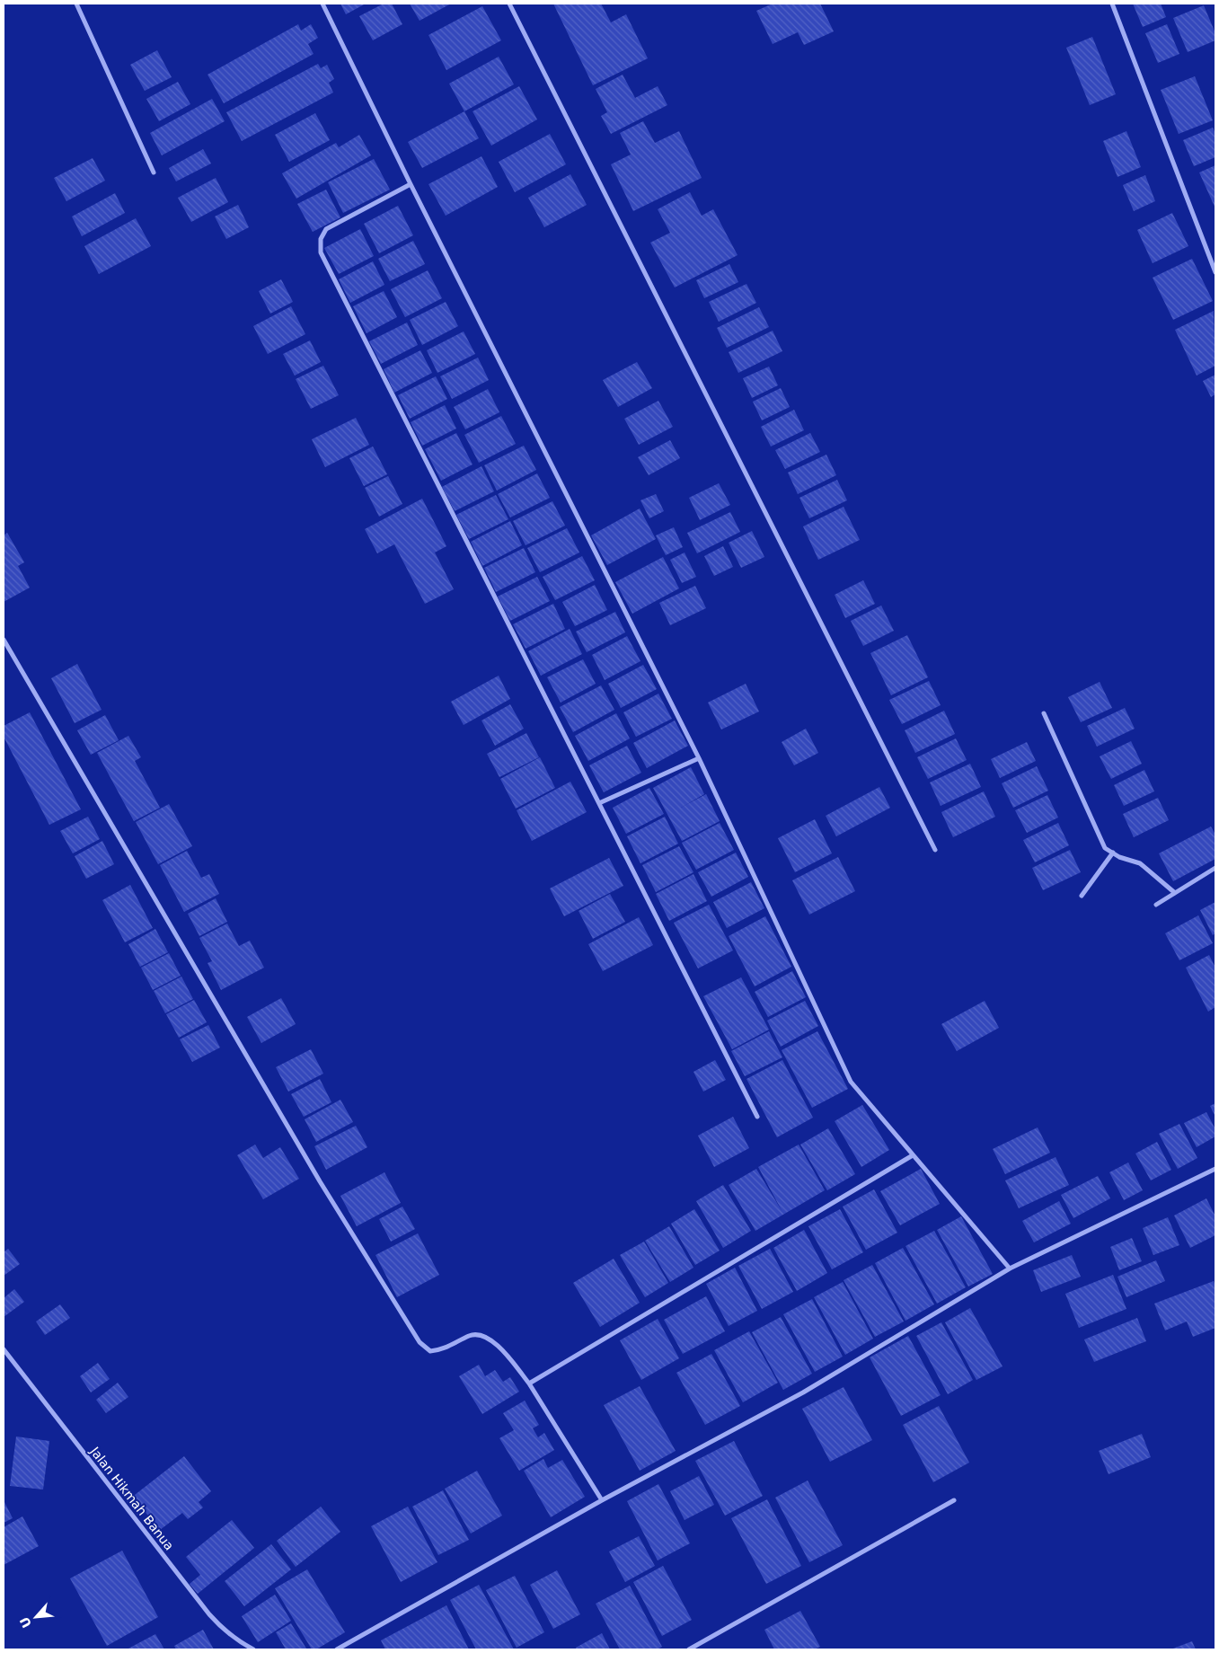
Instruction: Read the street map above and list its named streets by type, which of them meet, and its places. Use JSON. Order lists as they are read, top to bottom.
{
  "streets": {
    "street": ["Jalan Hikmah Banua"]
  },
  "north": "bottom left"
}
